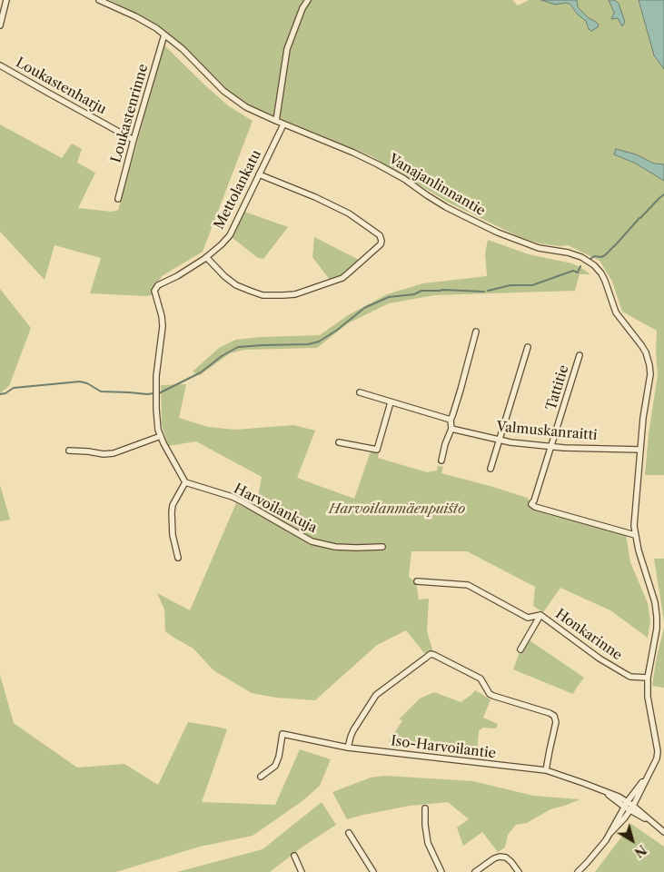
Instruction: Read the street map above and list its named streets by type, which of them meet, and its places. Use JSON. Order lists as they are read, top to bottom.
{
  "streets": {
    "street": [
      "Loukastenharju",
      "Loukastenrinne",
      "Vanajanlinnantie",
      "Mettolankatu",
      "Tattitie",
      "Valmuskanraitti",
      "Harvoilankuja",
      "Honkarinne",
      "Iso-Harvoilantie"
    ]
  },
  "crossings": [
    ["Loukastenharju", "Loukastenrinne"],
    ["Loukastenrinne", "Vanajanlinnantie"],
    ["Vanajanlinnantie", "Mettolankatu"],
    ["Vanajanlinnantie", "Tattitie"],
    ["Vanajanlinnantie", "Valmuskanraitti"],
    ["Vanajanlinnantie", "Honkarinne"],
    ["Vanajanlinnantie", "Iso-Harvoilantie"],
    ["Tattitie", "Valmuskanraitti"]
  ],
  "parks": ["Harvoilanmäenpuisto"],
  "north": "bottom right"
}
